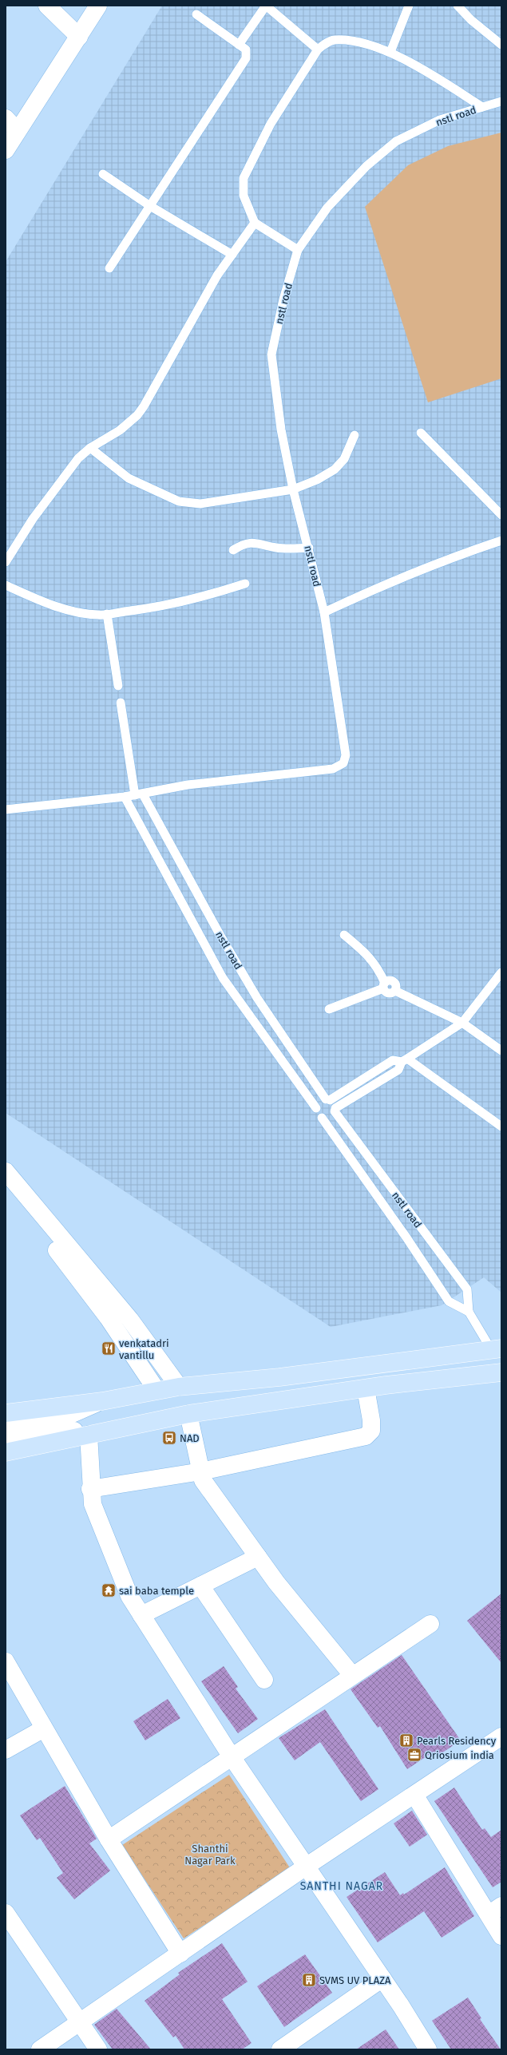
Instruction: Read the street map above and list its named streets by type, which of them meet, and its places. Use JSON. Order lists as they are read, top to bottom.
{
  "streets": {
    "lane": ["nstl road"]
  },
  "districts": ["SANTHI NAGAR"],
  "parks": ["Shanthi Nagar Park"],
  "places": {
    "restaurant": ["venkatadri vantillu"],
    "bus stop": ["NAD"],
    "temple": ["sai baba temple"],
    "building": ["Pearls Residency", "SVMS UV PLAZA"],
    "office": ["Qriosium india"]
  }
}
